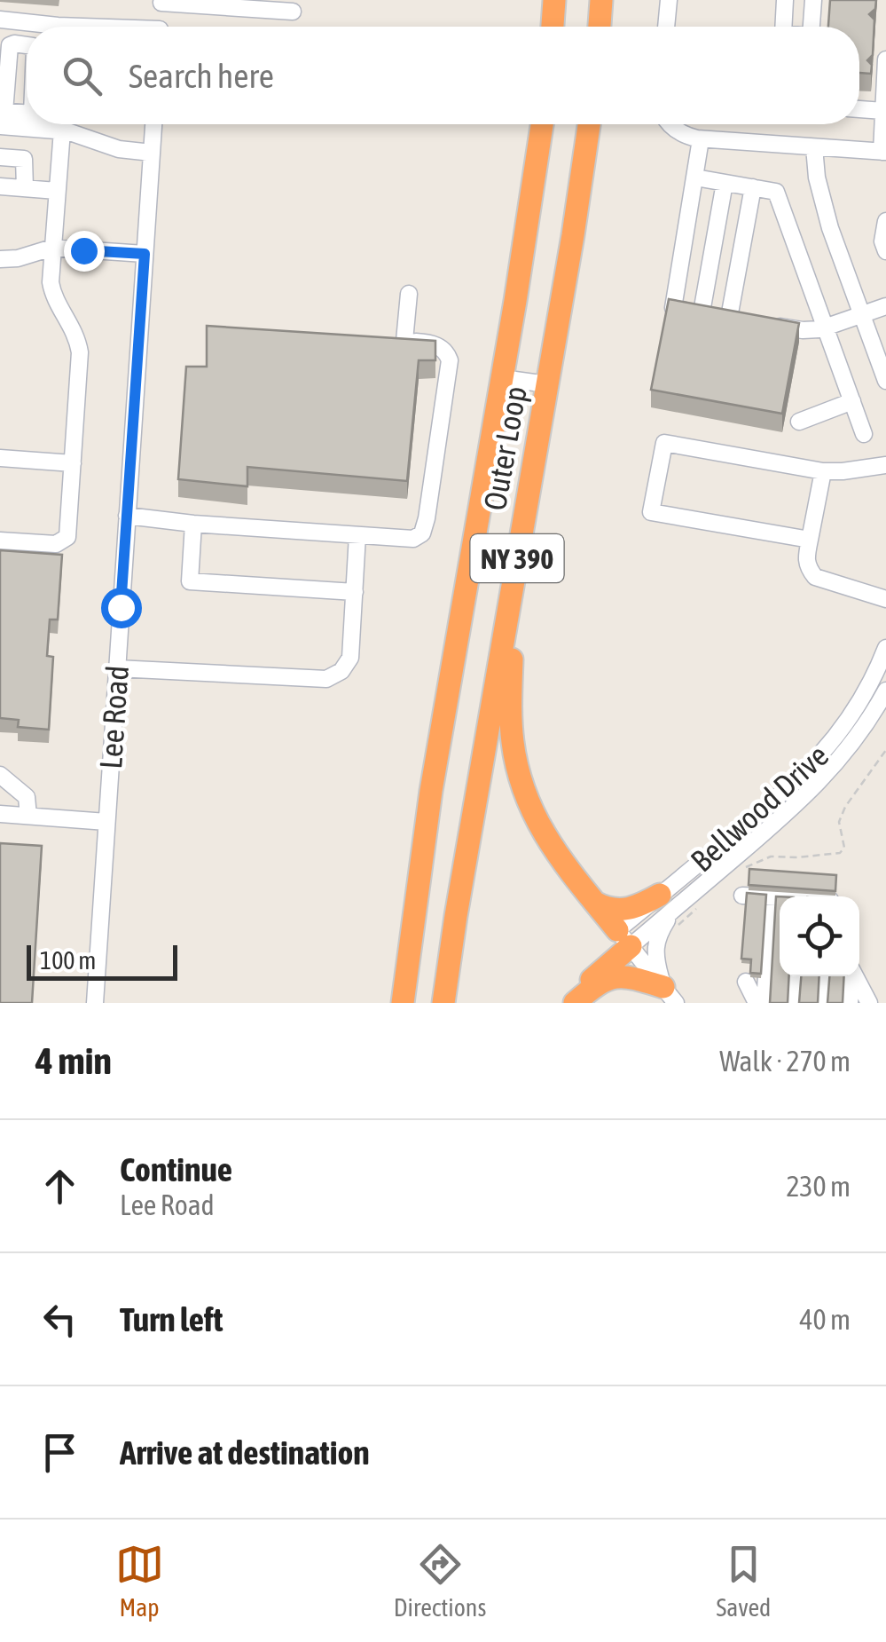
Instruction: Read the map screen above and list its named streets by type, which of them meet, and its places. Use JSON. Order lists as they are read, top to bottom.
{
  "streets": {
    "highway": ["Outer Loop", "NY 390"],
    "street": ["Lee Road", "Bellwood Drive"]
  },
  "scale_bar": "100 m",
  "page": {
    "search": "Search here",
    "scale": "100 m",
    "heading": ["4 min", "Walk · 270 m"],
    "list": [
      ["Continue", "Lee Road", "230 m"],
      ["Turn left", "40 m"],
      "Arrive at destination"
    ],
    "nav": ["Map", "Directions", "Saved"]
  }
}
